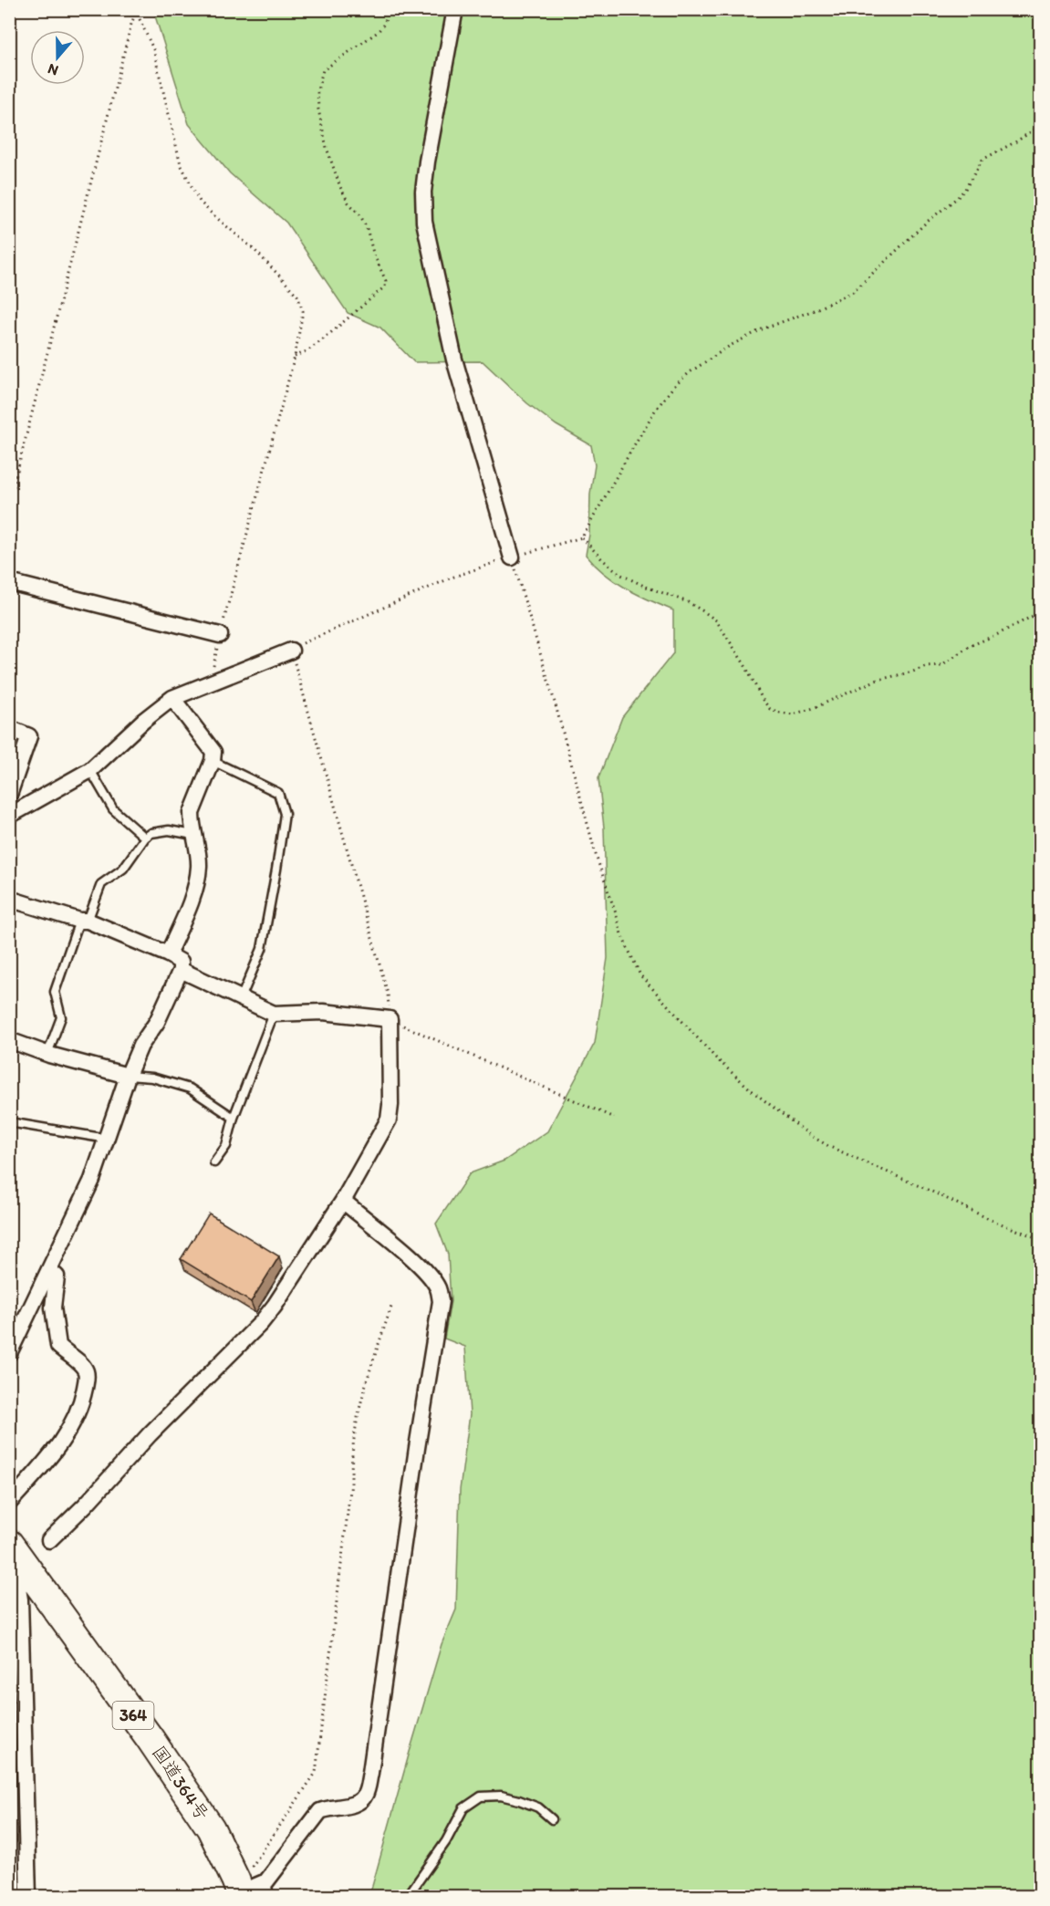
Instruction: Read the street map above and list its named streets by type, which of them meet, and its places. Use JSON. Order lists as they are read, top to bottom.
{
  "streets": {
    "highway": ["364", "国道364号"]
  },
  "north": "bottom"
}
